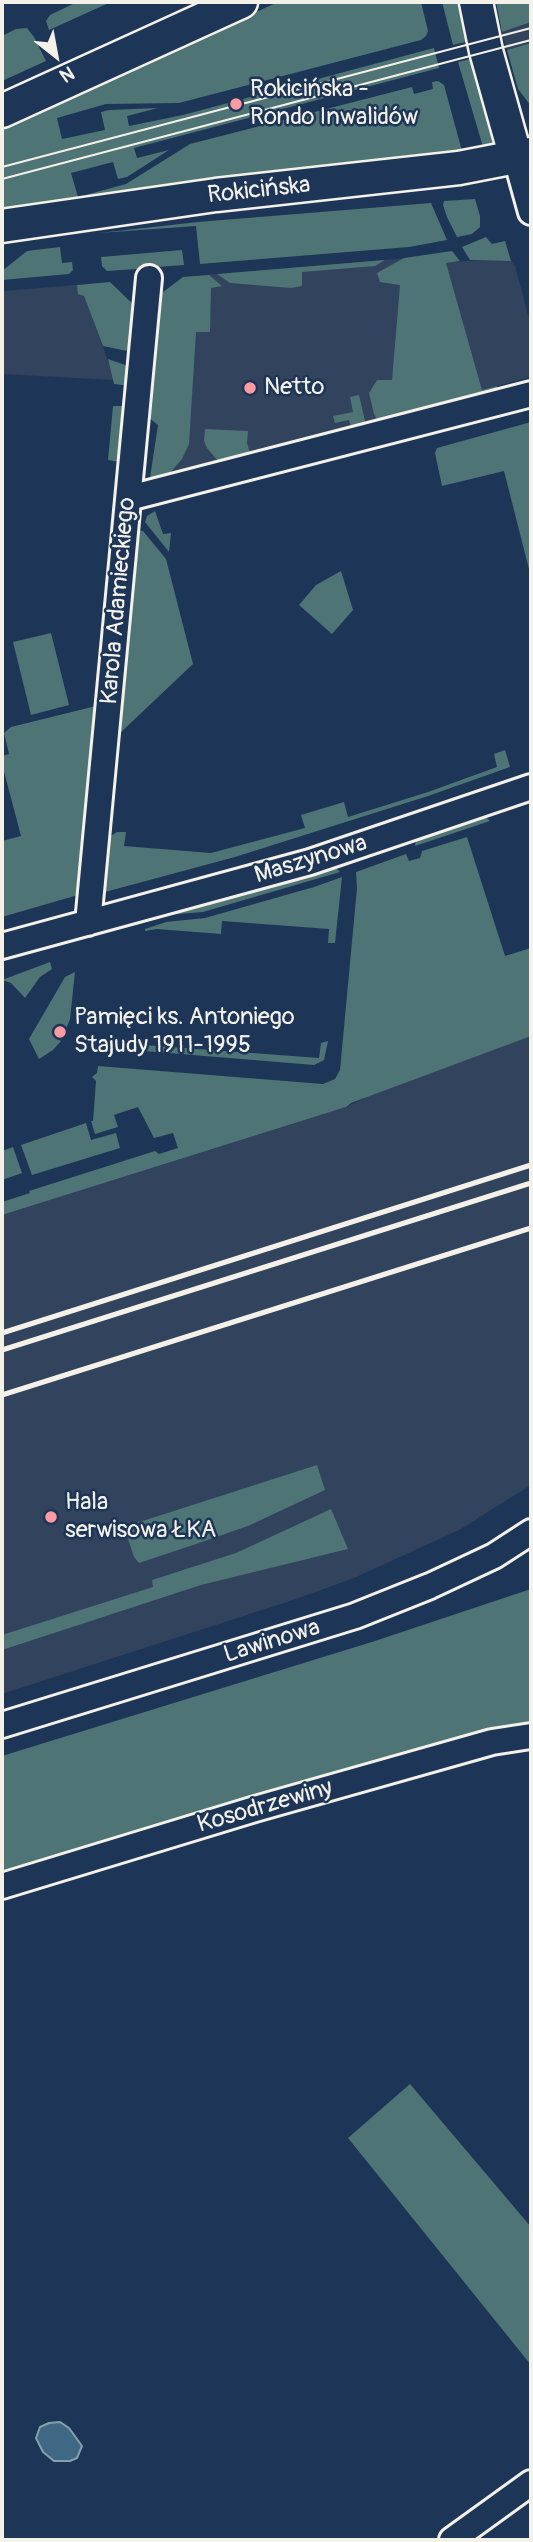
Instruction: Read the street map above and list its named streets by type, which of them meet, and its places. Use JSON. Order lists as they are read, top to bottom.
{
  "streets": {
    "main road": ["Rokicińska"],
    "street": [
      "Karola Adamieckiego",
      "Maszynowa",
      "Lawinowa",
      "Kosodrzewiny"
    ]
  },
  "crossings": [
    ["Karola Adamieckiego", "Maszynowa"]
  ],
  "places": [
    "Rokicińska - Rondo Inwalidów",
    "Netto",
    "Pamięci ks. Antoniego Stajudy 1911-1995",
    "Hala serwisowa ŁKA"
  ],
  "north": "bottom right"
}
